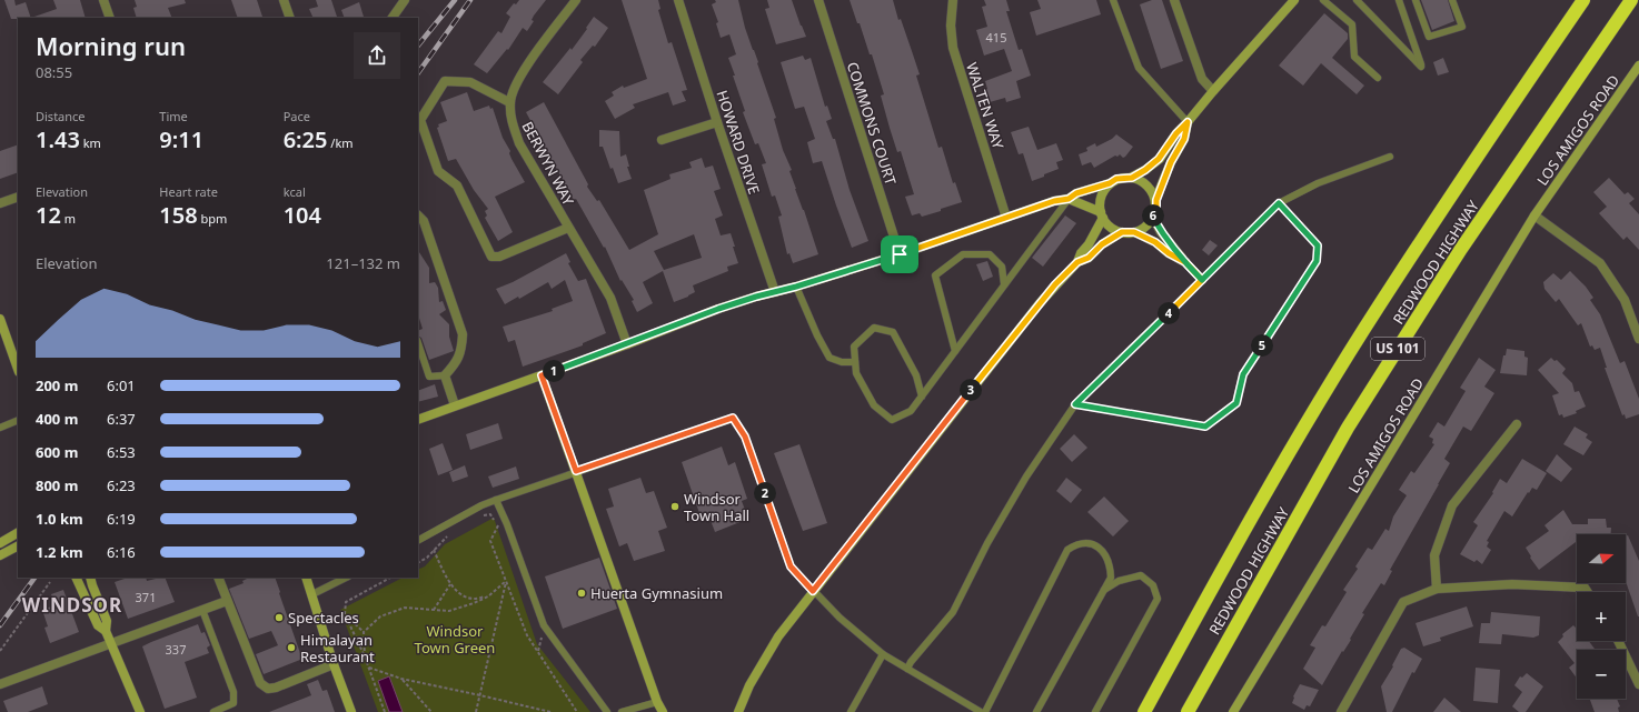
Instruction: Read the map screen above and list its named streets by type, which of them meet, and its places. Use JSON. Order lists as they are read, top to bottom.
{
  "streets": {
    "highway": ["REDWOOD HIGHWAY", "US 101"],
    "main road": ["LOS AMIGOS ROAD"],
    "street": [
      "WALTEN WAY",
      "COMMONS COURT",
      "HOWARD DRIVE",
      "BERWYN WAY"
    ]
  },
  "districts": ["WINDSOR"],
  "parks": ["Windsor Town Green"],
  "places": [
    "Windsor Town Hall",
    "Huerta Gymnasium",
    "Spectacles",
    "Himalayan Restaurant"
  ],
  "house_numbers": ["415", "371", "337"],
  "north": "right",
  "page": {
    "heading": ["Morning run", "08:55"],
    "stats": [
      ["Distance", "1.43 km"],
      ["Time", "9:11"],
      ["Pace", "6:25 /km"],
      ["Elevation", "12 m"],
      ["Heart rate", "158 bpm"],
      ["kcal", "104"]
    ],
    "pins": [
      "6",
      "4",
      "5",
      "1",
      "3",
      "2"
    ],
    "chart": ["Elevation", "121–132 m"],
    "list": [
      {
        "name": "200 m",
        "note": "6:01"
      },
      {
        "name": "400 m",
        "note": "6:37"
      },
      {
        "name": "600 m",
        "note": "6:53"
      },
      {
        "name": "800 m",
        "note": "6:23"
      },
      {
        "name": "1.0 km",
        "note": "6:19"
      },
      {
        "name": "1.2 km",
        "note": "6:16"
      }
    ],
    "map_buttons": ["+", "−"]
  }
}
